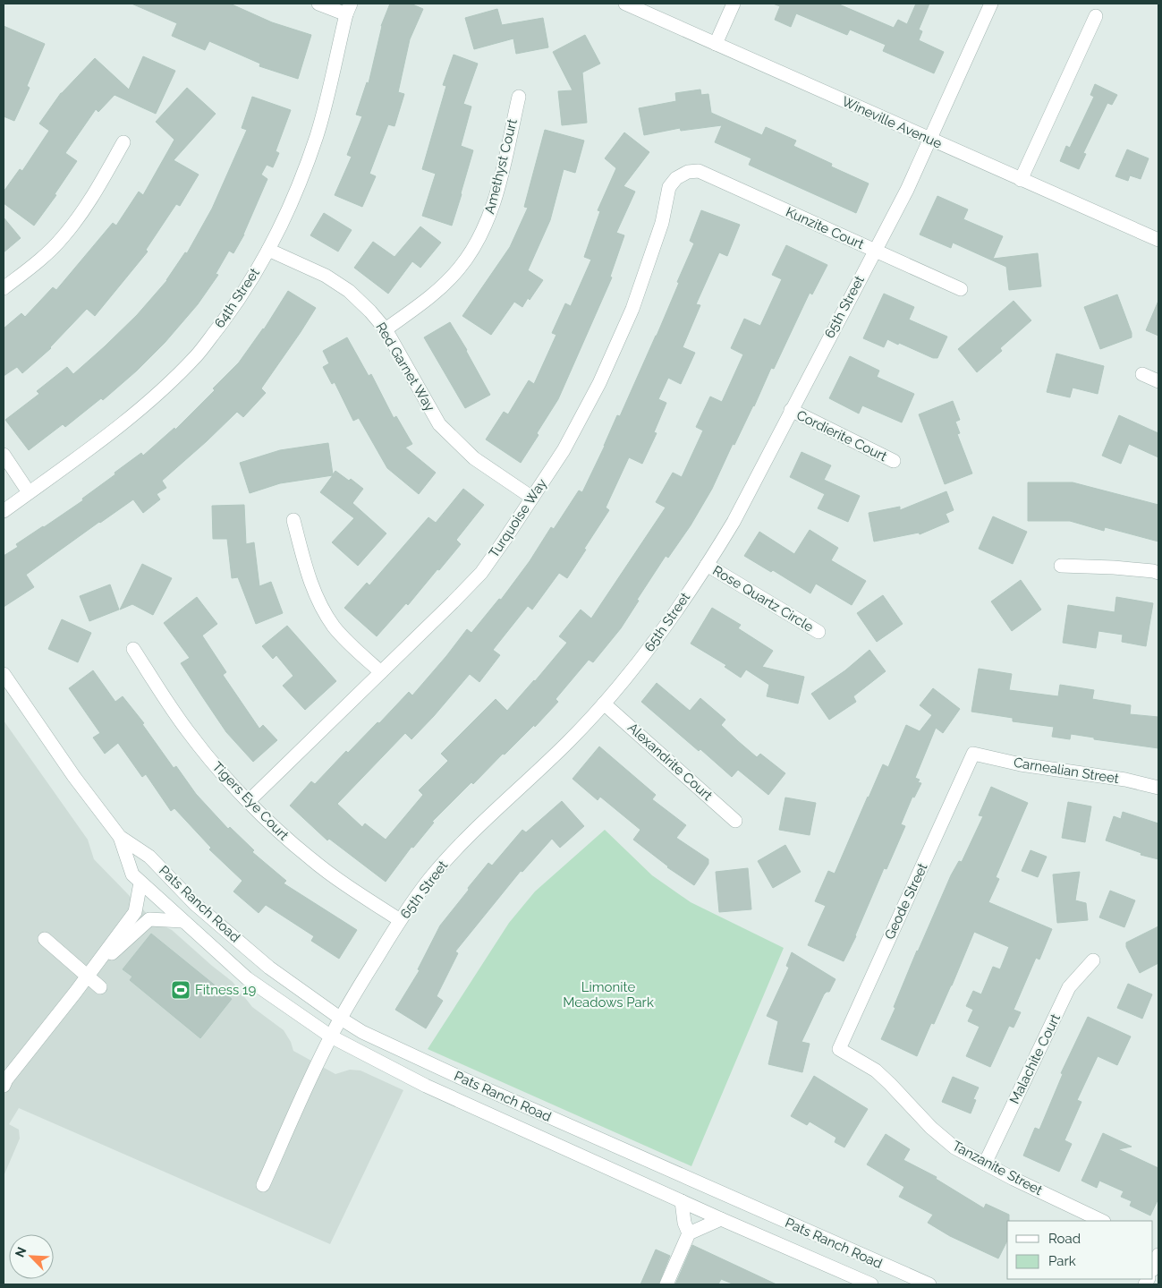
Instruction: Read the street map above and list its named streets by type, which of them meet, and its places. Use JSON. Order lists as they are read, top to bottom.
{
  "streets": {
    "street": [
      "Wineville Avenue",
      "Amethyst Court",
      "Kunzite Court",
      "64th Street",
      "65th Street",
      "Red Garnet Way",
      "Cordierite Court",
      "Turquoise Way",
      "Rose Quartz Circle",
      "Alexandrite Court",
      "Carnealian Street",
      "Tigers Eye Court",
      "Geode Street",
      "Pats Ranch Road",
      "Malachite Court",
      "Tanzanite Street"
    ]
  },
  "crossings": [
    ["Wineville Avenue", "65th Street"],
    ["Amethyst Court", "Red Garnet Way"],
    ["Kunzite Court", "65th Street"],
    ["Kunzite Court", "Turquoise Way"],
    ["64th Street", "Red Garnet Way"],
    ["65th Street", "Cordierite Court"],
    ["65th Street", "Rose Quartz Circle"],
    ["65th Street", "Alexandrite Court"],
    ["65th Street", "Tigers Eye Court"],
    ["65th Street", "Pats Ranch Road"],
    ["Red Garnet Way", "Turquoise Way"],
    ["Turquoise Way", "Tigers Eye Court"],
    ["Carnealian Street", "Geode Street"],
    ["Geode Street", "Tanzanite Street"],
    ["Malachite Court", "Tanzanite Street"]
  ],
  "parks": ["Limonite Meadows Park"],
  "places": {
    "sports": ["Fitness 19"]
  },
  "legend": ["Road", "Park"],
  "north": "top left"
}
